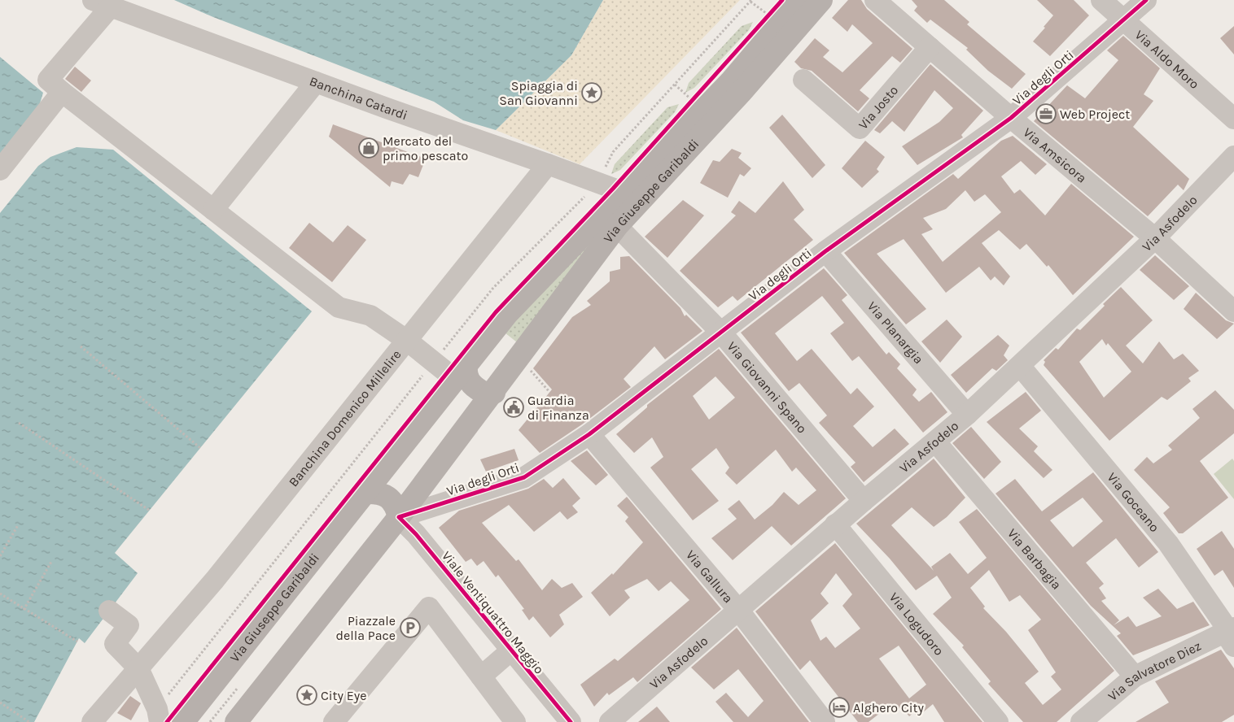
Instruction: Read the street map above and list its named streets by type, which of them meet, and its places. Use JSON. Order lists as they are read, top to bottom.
{
  "streets": {
    "main road": ["Via Giuseppe Garibaldi"],
    "street": [
      "Via Aldo Moro",
      "Via degli Orti",
      "Banchina Catardi",
      "Via Josto",
      "Via Amsicora",
      "Via Asfodelo",
      "Via Planargia",
      "Via Giovanni Spano",
      "Banchina Domenico Millelire",
      "Via Goceano",
      "Via Barbagia",
      "Via Gallura",
      "Viale Ventiquattro Maggio",
      "Via Logudoro",
      "Via Salvatore Diez"
    ]
  },
  "crossings": [
    ["Via Aldo Moro", "Via degli Orti"],
    ["Via degli Orti", "Via Amsicora"],
    ["Via degli Orti", "Via Giuseppe Garibaldi"],
    ["Via degli Orti", "Via Planargia"],
    ["Via degli Orti", "Via Giovanni Spano"],
    ["Via degli Orti", "Via Gallura"],
    ["Via degli Orti", "Viale Ventiquattro Maggio"],
    ["Banchina Catardi", "Via Giuseppe Garibaldi"],
    ["Banchina Catardi", "Banchina Domenico Millelire"],
    ["Via Josto", "Via Amsicora"],
    ["Via Amsicora", "Via Asfodelo"],
    ["Via Giuseppe Garibaldi", "Via Giovanni Spano"],
    ["Via Giuseppe Garibaldi", "Viale Ventiquattro Maggio"],
    ["Via Asfodelo", "Via Planargia"],
    ["Via Asfodelo", "Via Giovanni Spano"],
    ["Via Asfodelo", "Via Goceano"],
    ["Via Asfodelo", "Via Barbagia"],
    ["Via Asfodelo", "Via Gallura"],
    ["Via Asfodelo", "Via Logudoro"],
    ["Via Goceano", "Via Salvatore Diez"],
    ["Via Barbagia", "Via Salvatore Diez"]
  ],
  "places": {
    "place": ["Spiaggia di San Giovanni", "City Eye"],
    "office": ["Web Project"],
    "shop": ["Mercato del primo pescato"],
    "public building": ["Guardia di Finanza"],
    "parking": ["Piazzale della Pace"],
    "hotel": ["Alghero City"]
  }
}
